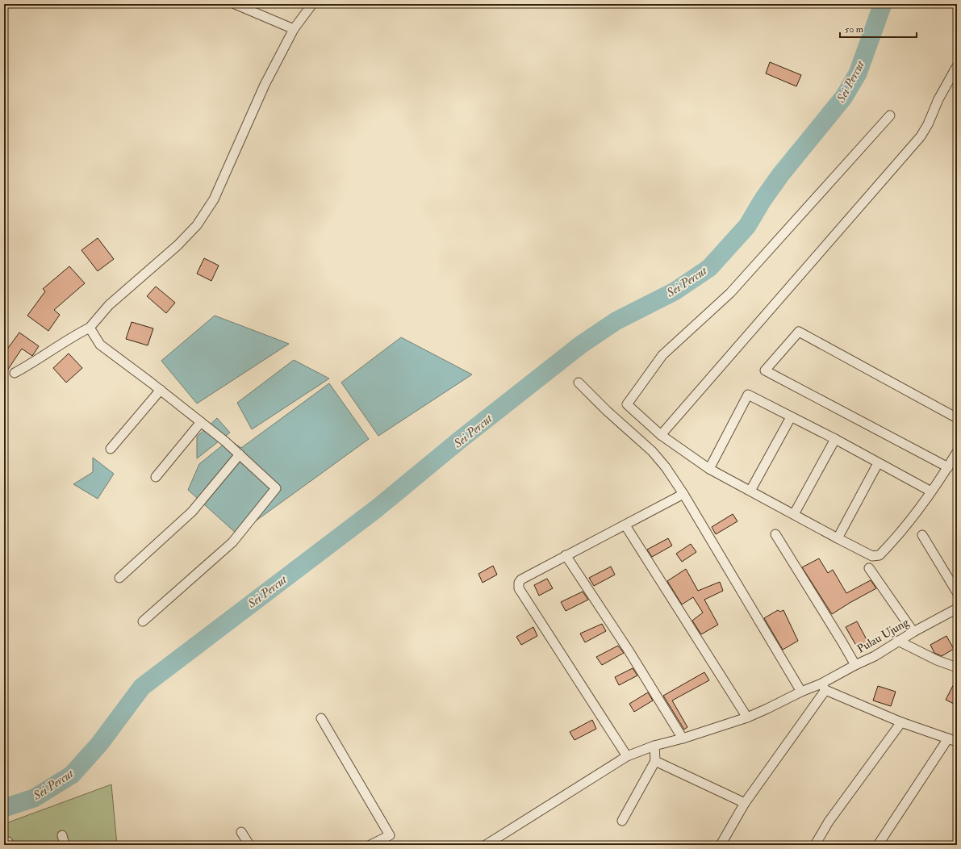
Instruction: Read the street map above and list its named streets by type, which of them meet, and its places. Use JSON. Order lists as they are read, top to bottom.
{
  "streets": {
    "street": ["Pulau Ujung"]
  },
  "water": ["Sei Percut"],
  "scale_bar": "50 m"
}
